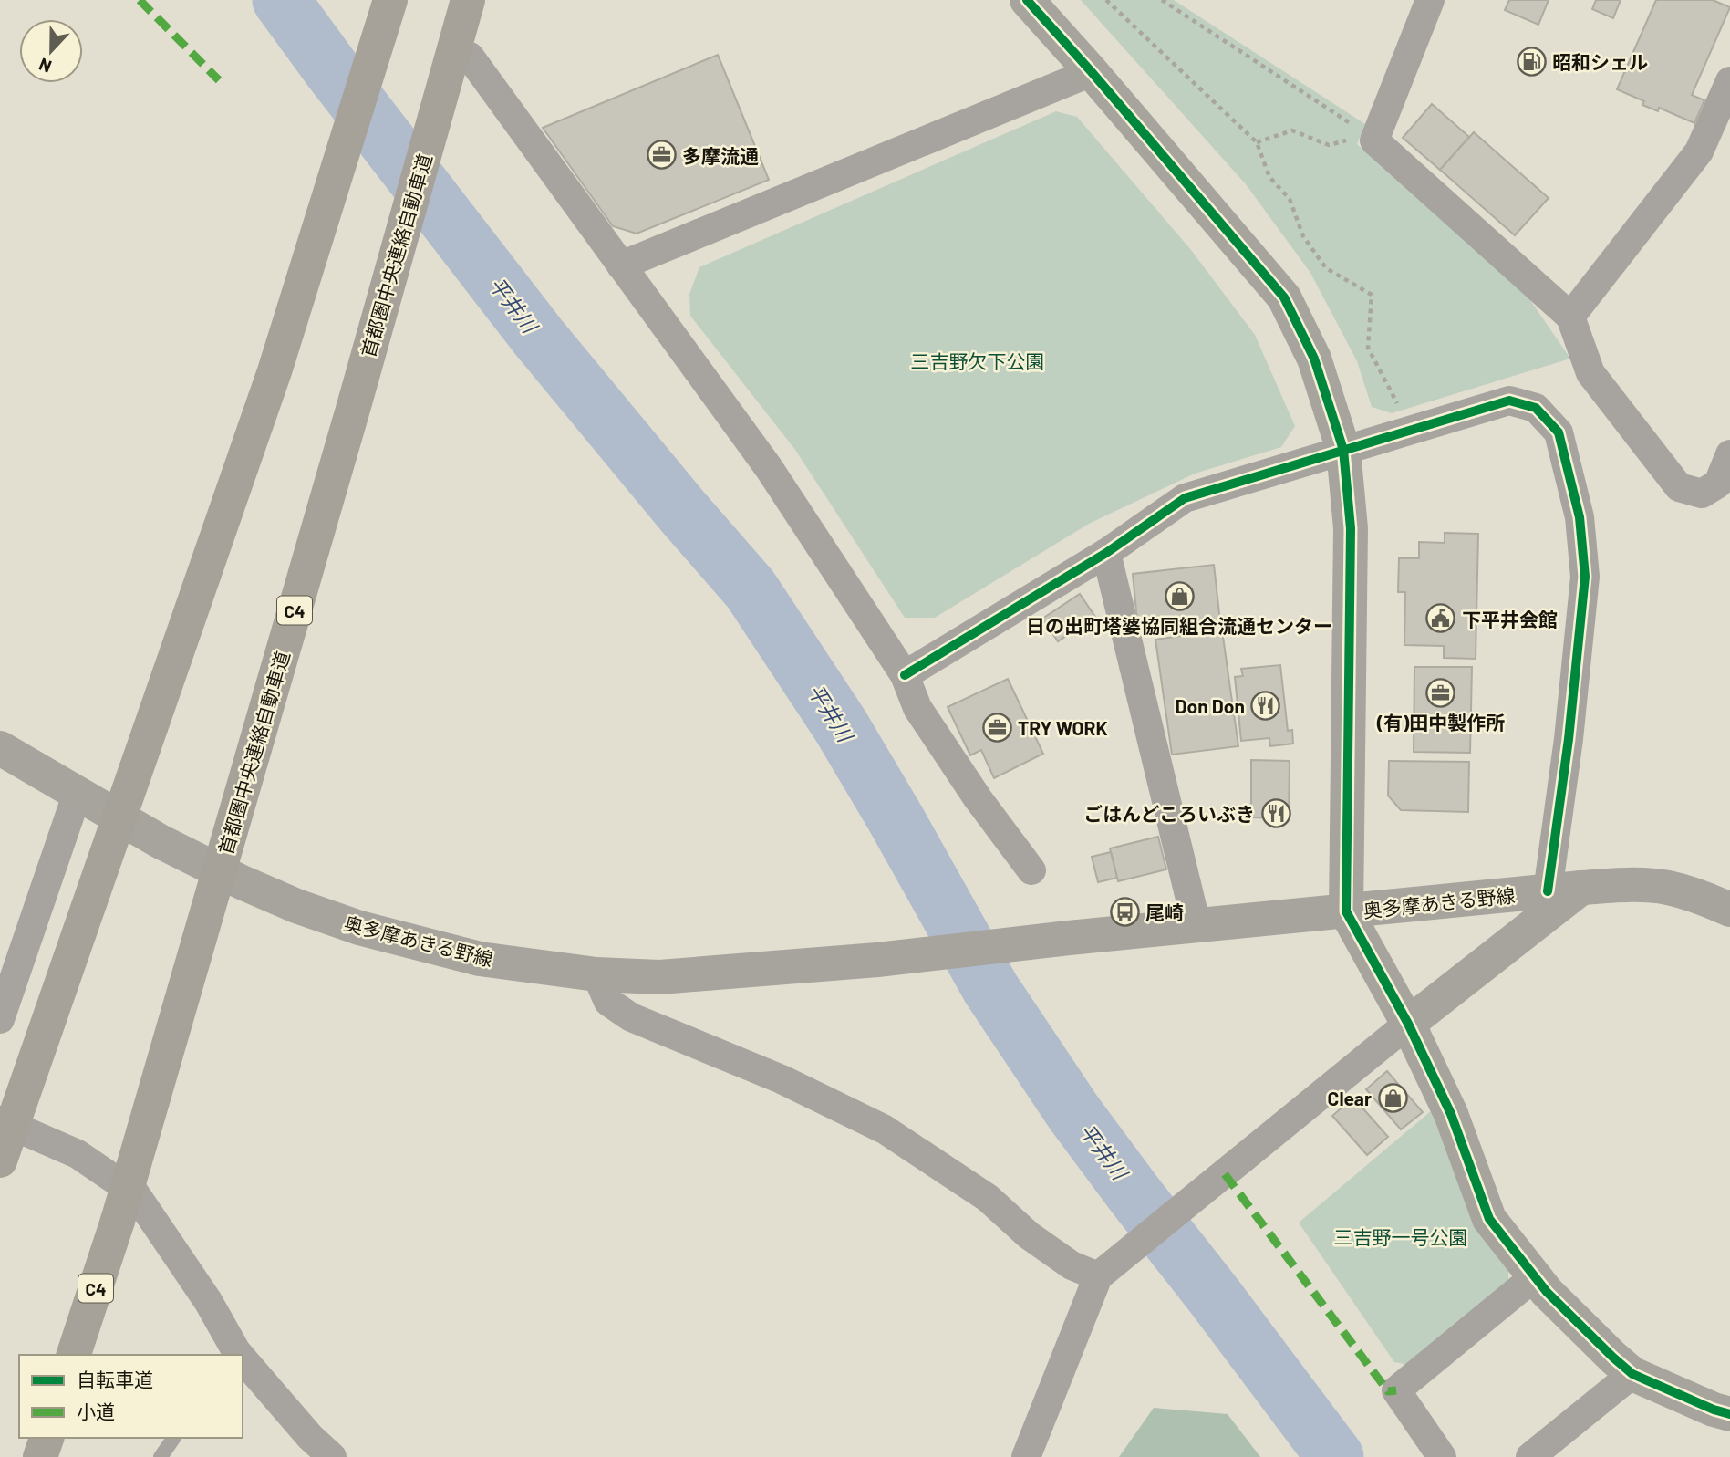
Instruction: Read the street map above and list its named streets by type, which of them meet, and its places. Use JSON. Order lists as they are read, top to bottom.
{
  "streets": {
    "highway": ["首都圏中央連絡自動車道", "C4"],
    "street": ["奥多摩あきる野線"]
  },
  "water": ["平井川"],
  "parks": ["三吉野欠下公園", "三吉野一号公園"],
  "places": {
    "fuel station": ["昭和シェル"],
    "office": ["多摩流通", "(有)田中製作所", "TRY WORK"],
    "shop": ["日の出町塔婆協同組合流通センター", "Clear"],
    "public building": ["下平井会館"],
    "restaurant": ["Don Don", "ごはんどころいぶき"],
    "bus stop": ["尾崎"]
  },
  "legend": ["自転車道", "小道"],
  "north": "bottom"
}
